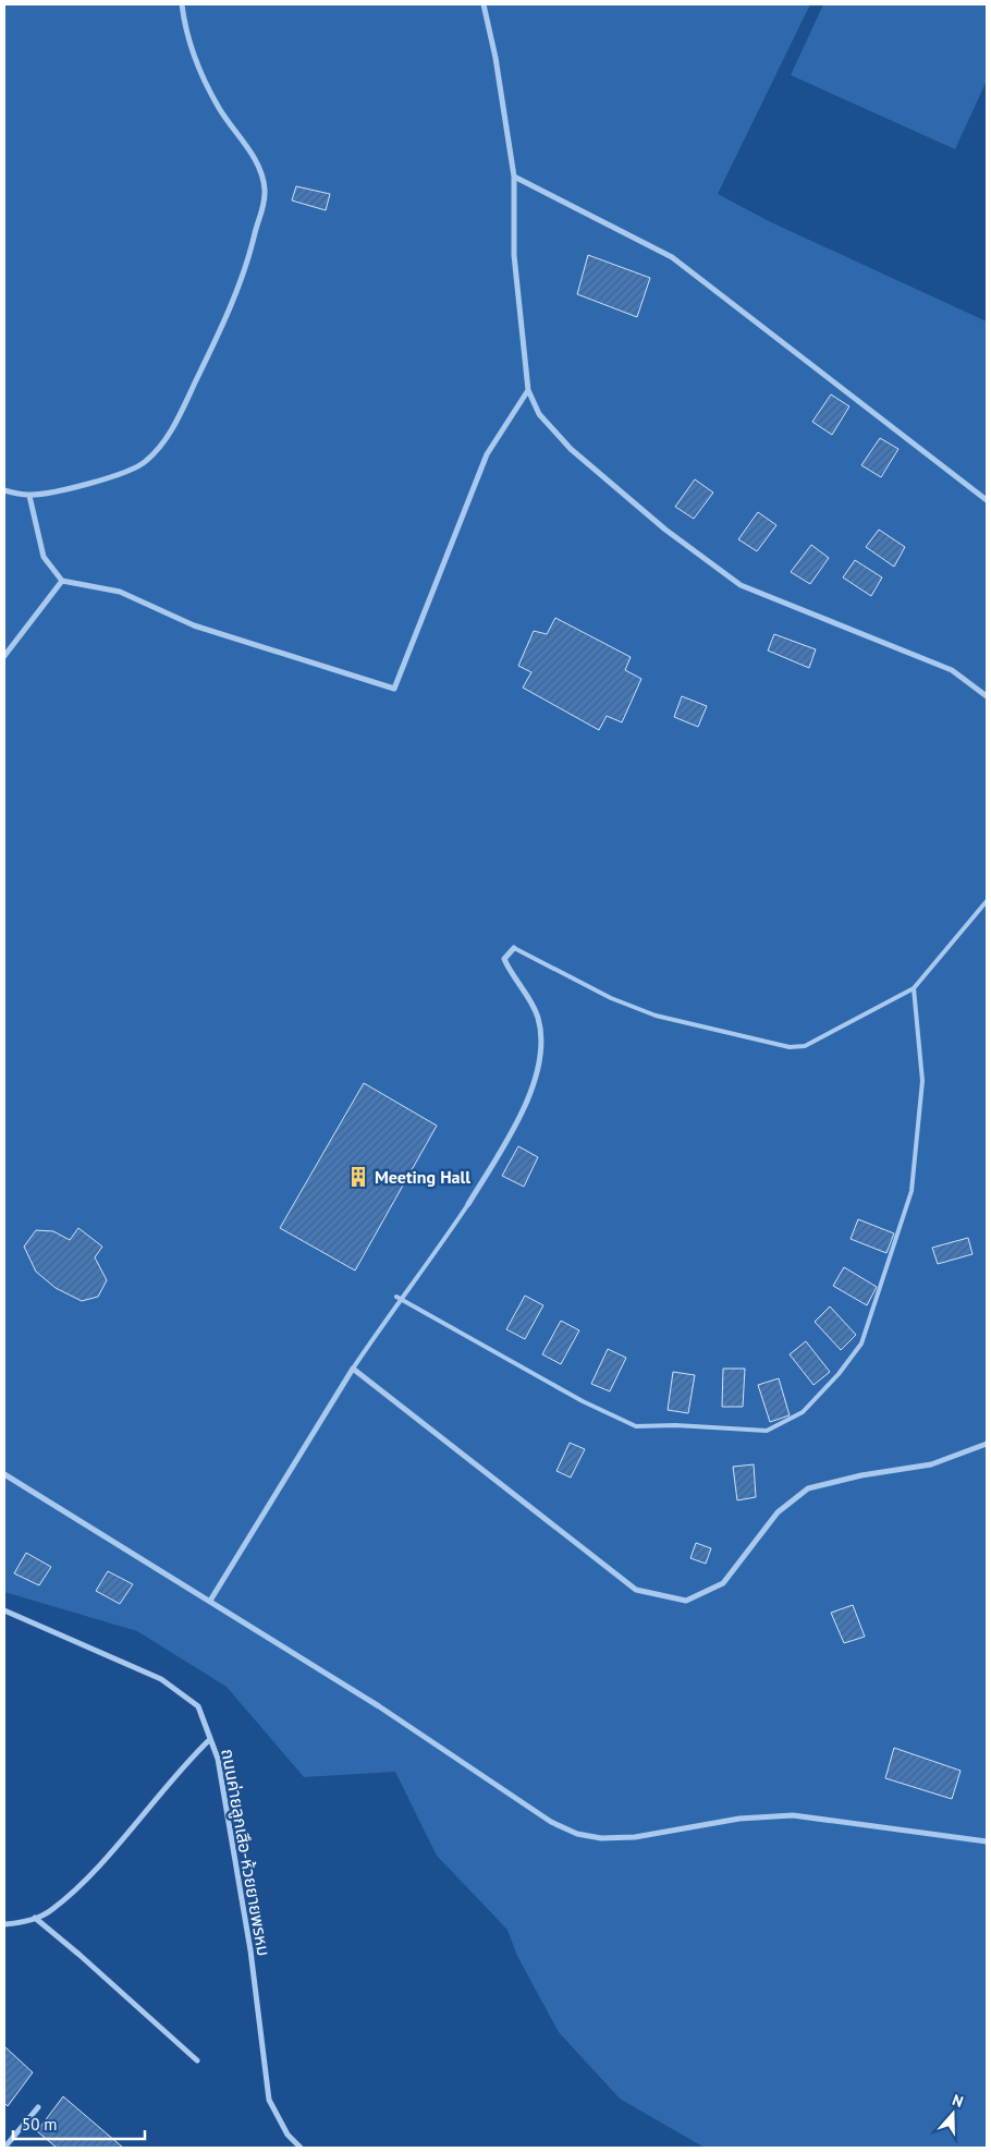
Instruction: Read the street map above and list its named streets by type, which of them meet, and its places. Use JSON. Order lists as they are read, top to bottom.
{
  "streets": {
    "street": ["ถนนค่ายลูกเสึอ-ห้วยยายพรหม"]
  },
  "places": {
    "building": ["Meeting Hall"]
  },
  "scale_bar": "50 m",
  "north": "top"
}
